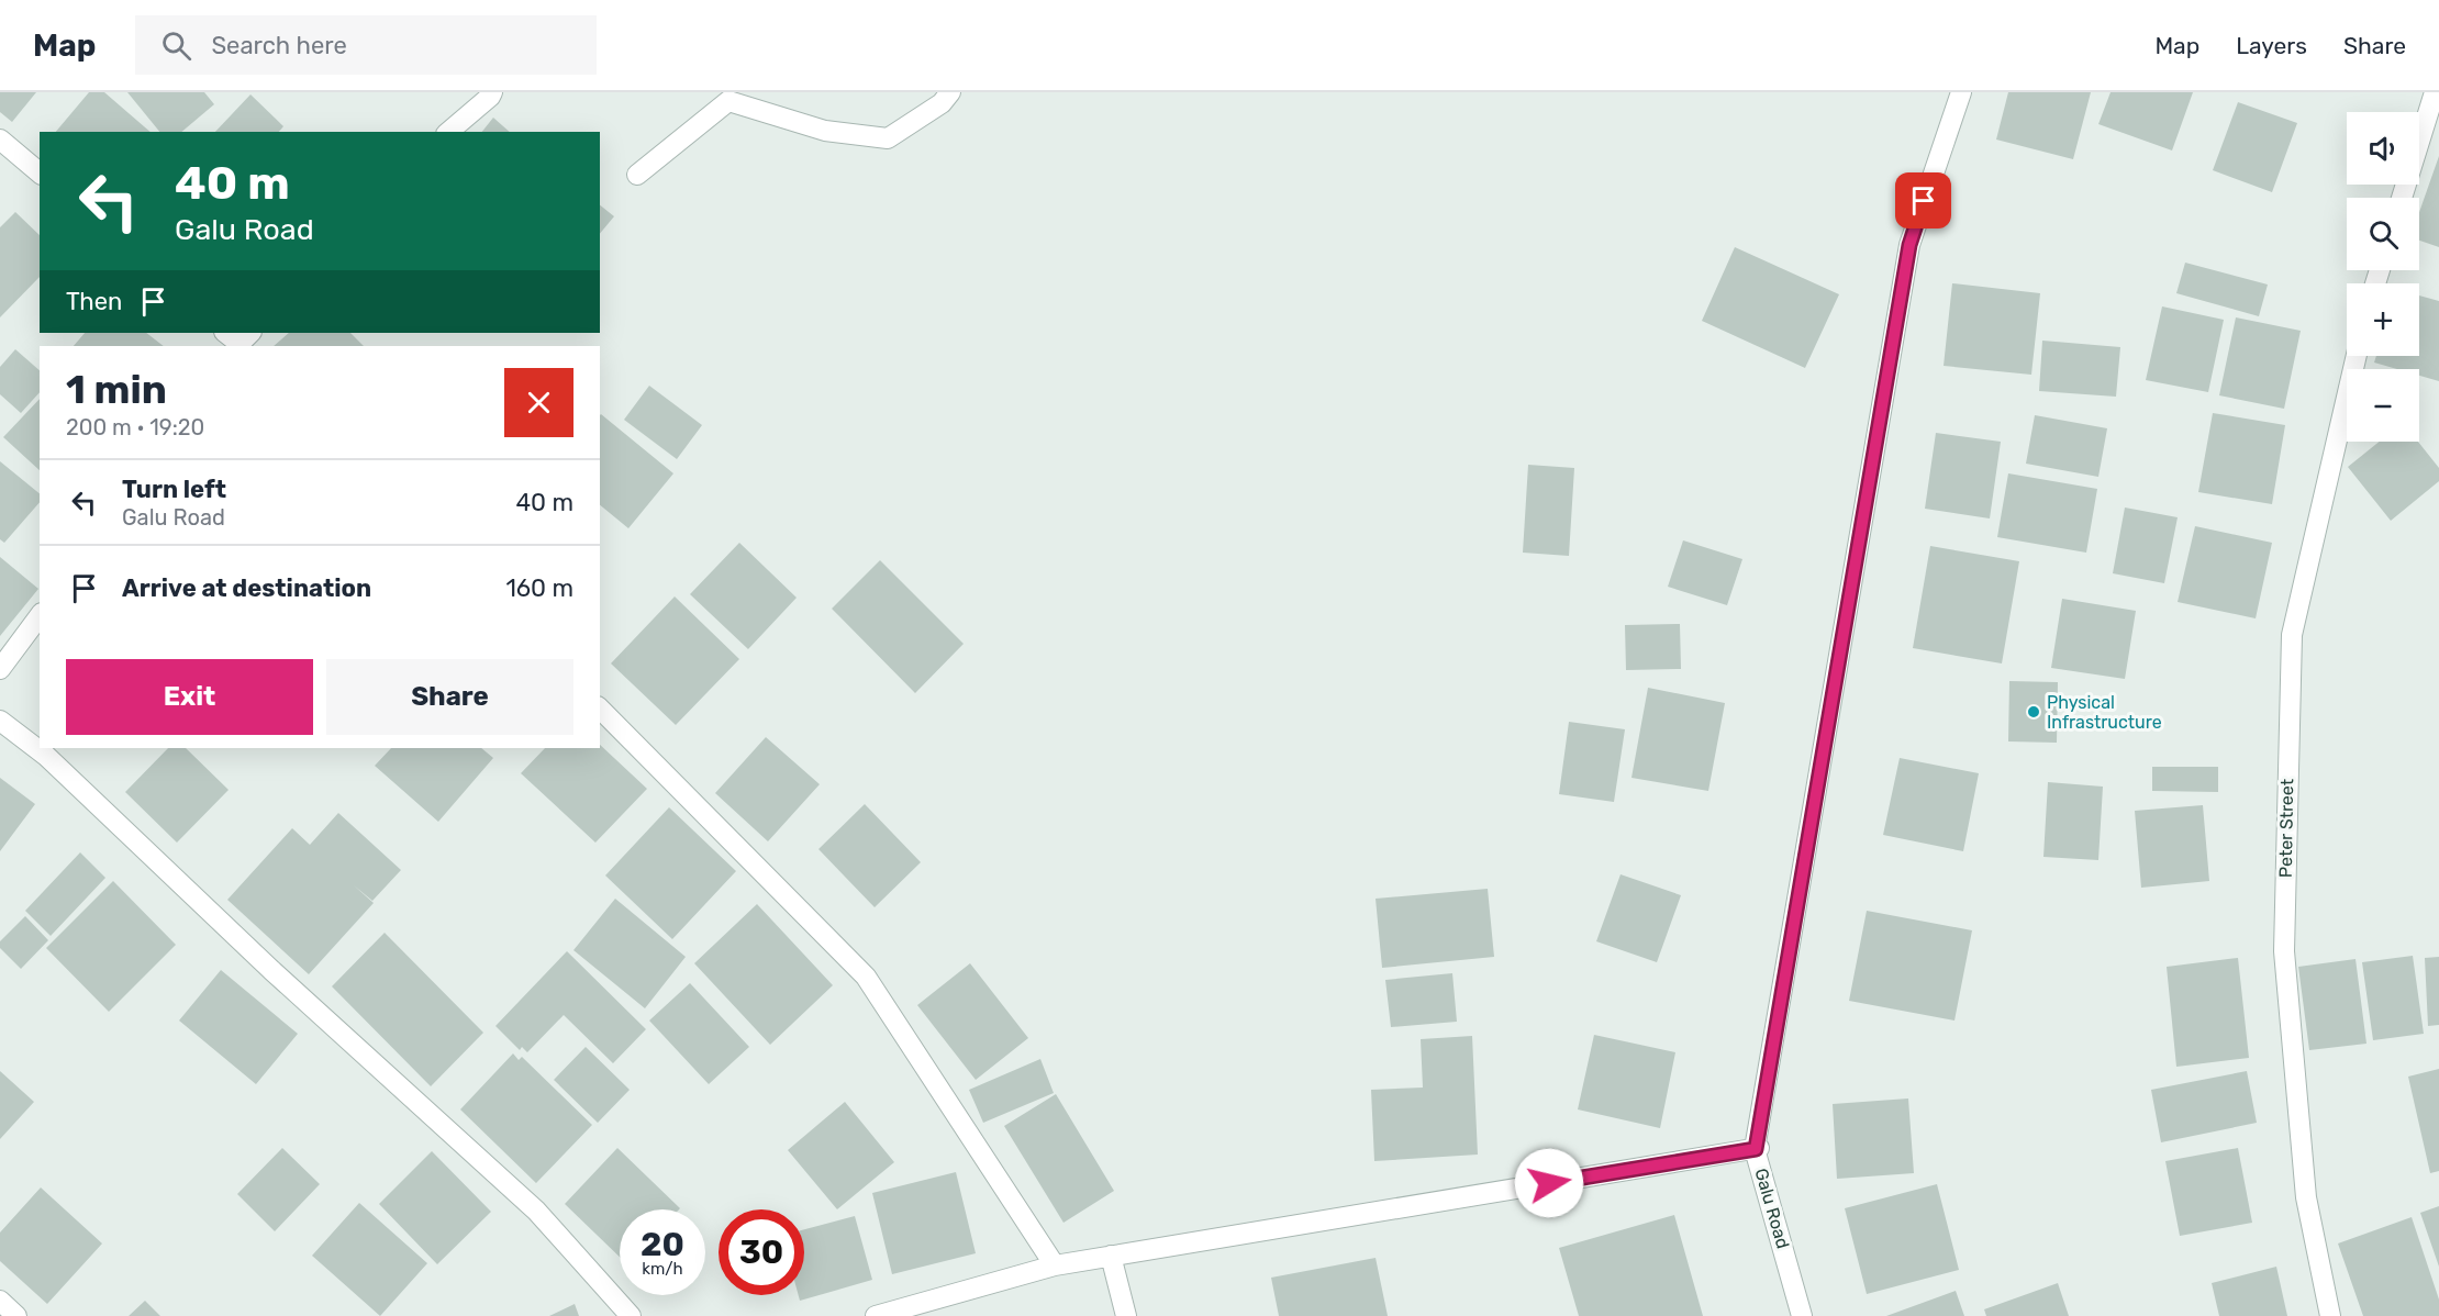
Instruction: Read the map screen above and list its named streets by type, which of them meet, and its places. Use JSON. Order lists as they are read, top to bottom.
{
  "streets": {
    "street": ["Peter Street", "Galu Road"]
  },
  "places": ["Physical Infrastructure"],
  "page": {
    "header": "Map",
    "search": "Search here",
    "nav": ["Map", "Layers", "Share"],
    "map_buttons": ["+", "−"],
    "turn": ["40 m", "Galu Road"],
    "then": "Then",
    "heading": ["1 min", "200 m · 19:20"],
    "list": [
      {
        "name": "Turn left",
        "note": "Galu Road",
        "value": "40 m"
      },
      {
        "name": "Arrive at destination",
        "value": "160 m"
      }
    ],
    "buttons": ["Exit", "Share"],
    "speed": "20 km/h",
    "limit": "30"
  }
}
